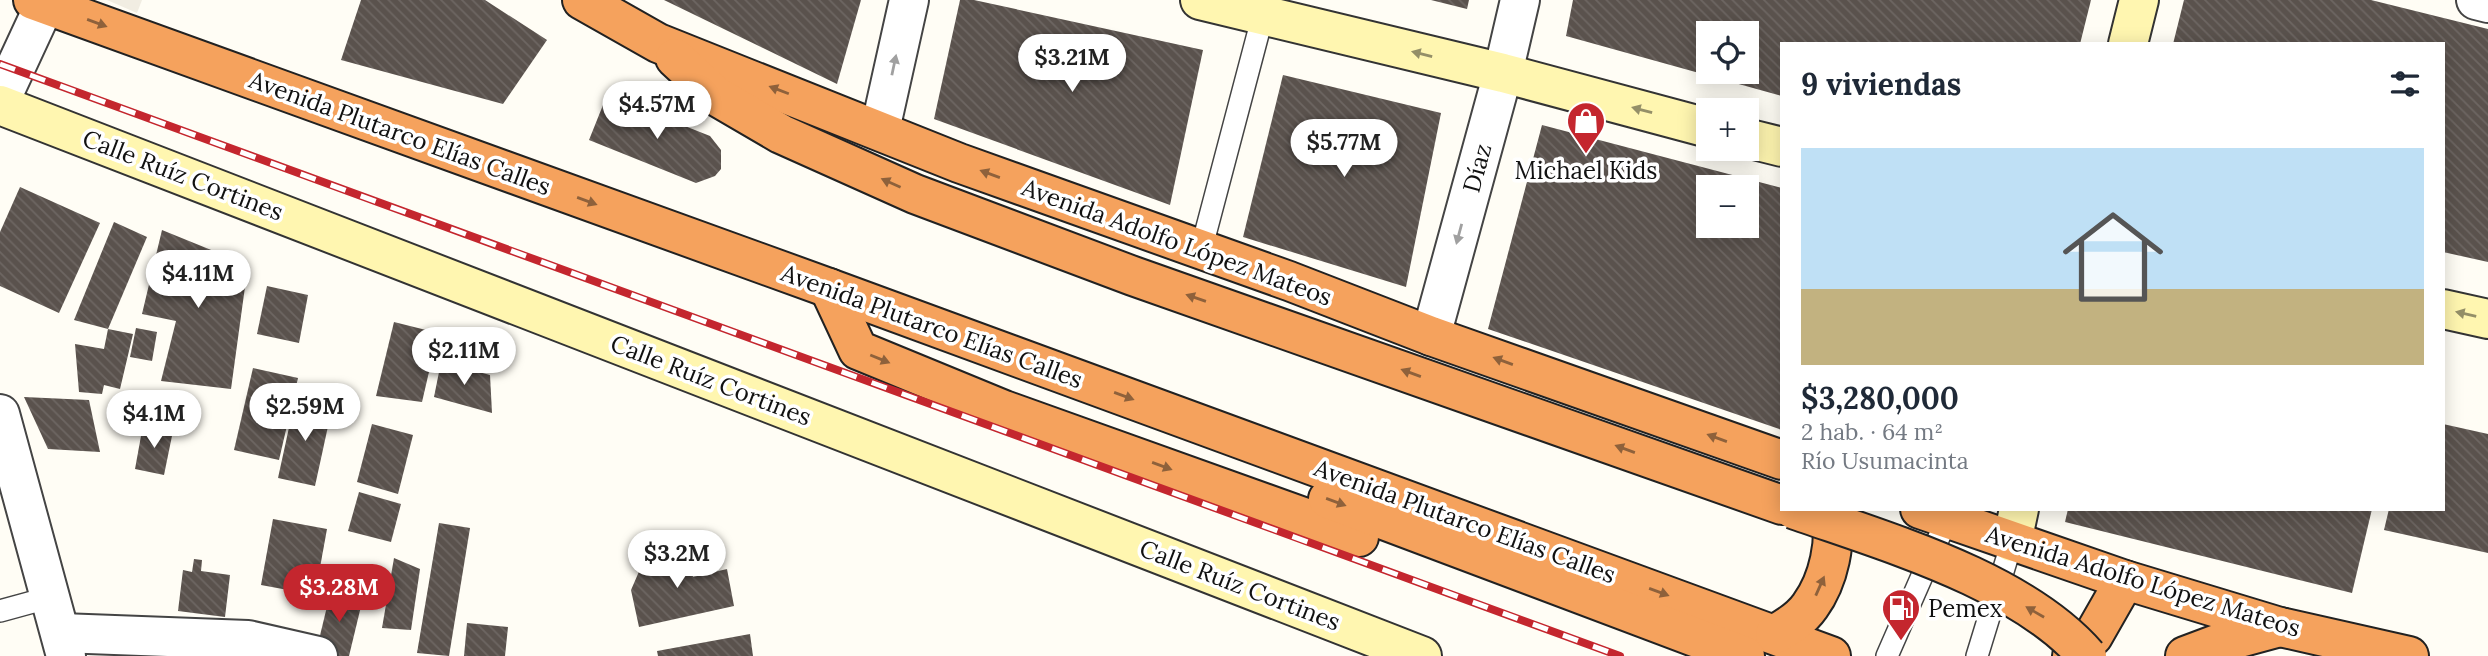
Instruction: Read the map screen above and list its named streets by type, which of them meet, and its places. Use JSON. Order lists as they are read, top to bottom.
{
  "streets": {
    "highway": ["Avenida Plutarco Elías Calles", "Avenida Adolfo López Mateos"],
    "street": ["Díaz", "Calle Ruíz Cortines"]
  },
  "crossings": [
    ["Díaz", "Avenida Adolfo López Mateos"]
  ],
  "one_way": ["Díaz"],
  "places": {
    "shop": ["Michael Kids"],
    "fuel station": ["Pemex"]
  },
  "page": {
    "map_buttons": ["+", "−"],
    "price": [
      "$3.21M",
      "$4.57M",
      "$5.77M",
      "$4.11M",
      "$2.11M",
      "$2.59M",
      "$4.1M",
      "$3.2M",
      "$3.28M"
    ],
    "heading": "9 viviendas",
    "list": [
      {
        "name": "$3,280,000",
        "note": "2 hab. · 64 m² · Río Usumacinta"
      }
    ]
  }
}
